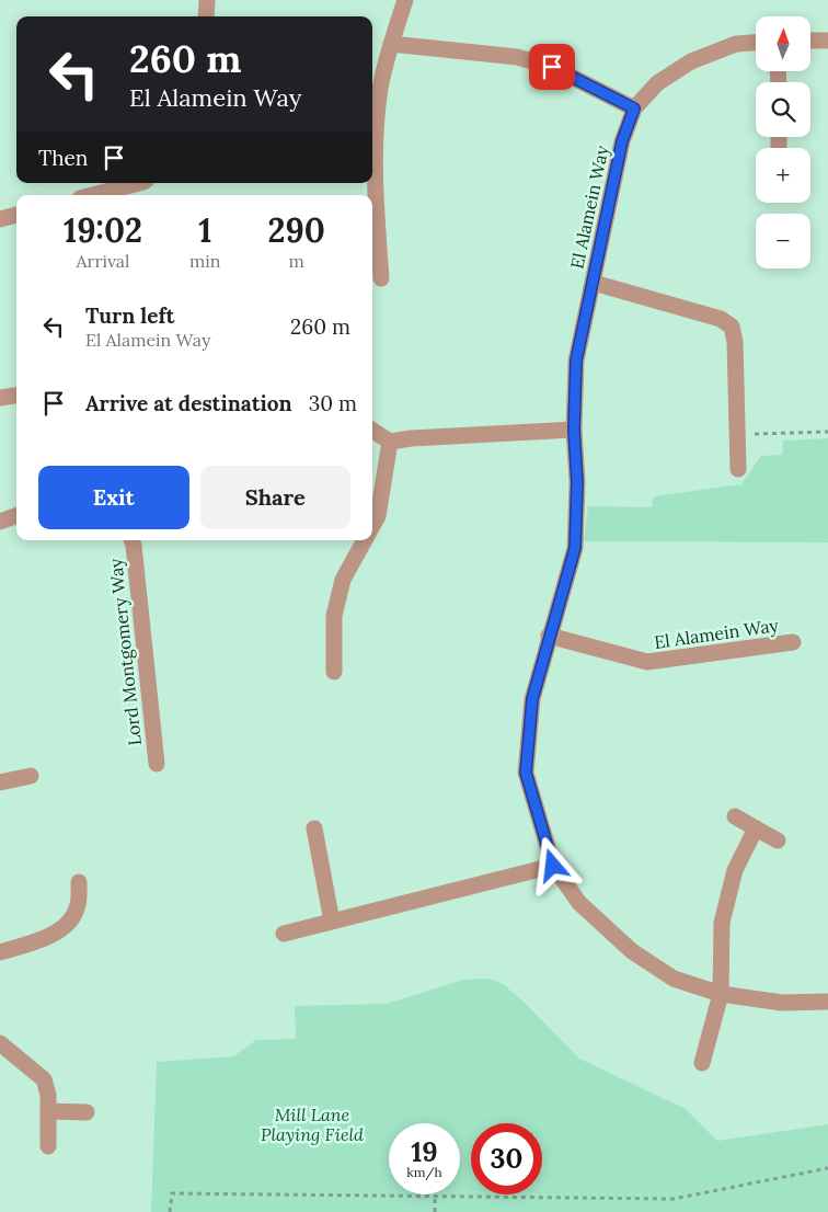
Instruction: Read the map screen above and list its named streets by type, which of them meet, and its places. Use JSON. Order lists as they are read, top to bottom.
{
  "streets": {
    "street": ["El Alamein Way", "Lord Montgomery Way"]
  },
  "parks": ["Mill Lane Playing Field"],
  "north": "top",
  "page": {
    "map_buttons": ["+", "−"],
    "turn": ["260 m", "El Alamein Way"],
    "then": "Then",
    "eta": [
      "19:02",
      "Arrival",
      "1",
      "min",
      "290",
      "m"
    ],
    "list": [
      {
        "name": "Turn left",
        "note": "El Alamein Way",
        "value": "260 m"
      },
      {
        "name": "Arrive at destination",
        "value": "30 m"
      }
    ],
    "buttons": ["Exit", "Share"],
    "speed": "19 km/h",
    "limit": "30"
  }
}
